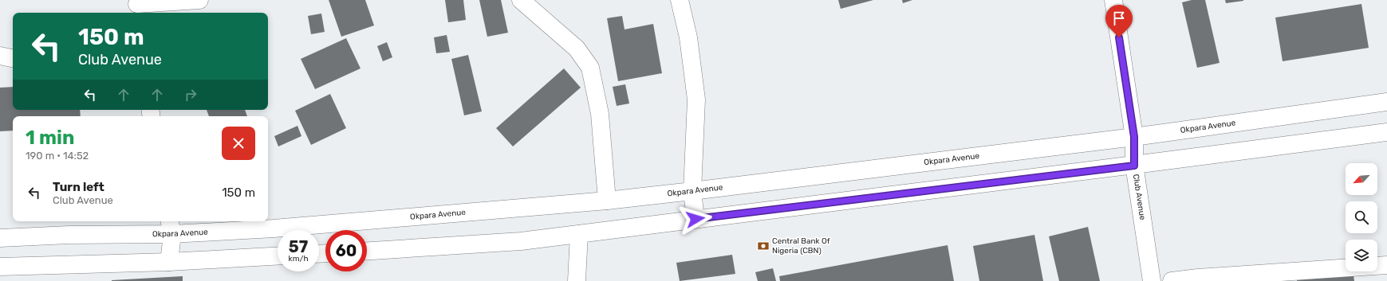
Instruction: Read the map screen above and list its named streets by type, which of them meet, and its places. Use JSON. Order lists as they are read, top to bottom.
{
  "streets": {
    "main road": ["Okpara Avenue", "Club Avenue"]
  },
  "crossings": [
    ["Okpara Avenue", "Club Avenue"]
  ],
  "places": {
    "bank": ["Central Bank Of Nigeria (CBN)"]
  },
  "north": "bottom left",
  "page": {
    "turn": ["150 m", "Club Avenue"],
    "heading": ["1 min", "190 m · 14:52"],
    "list": [
      {
        "name": "Turn left",
        "note": "Club Avenue",
        "value": "150 m"
      }
    ],
    "speed": "57 km/h",
    "limit": "60"
  }
}
